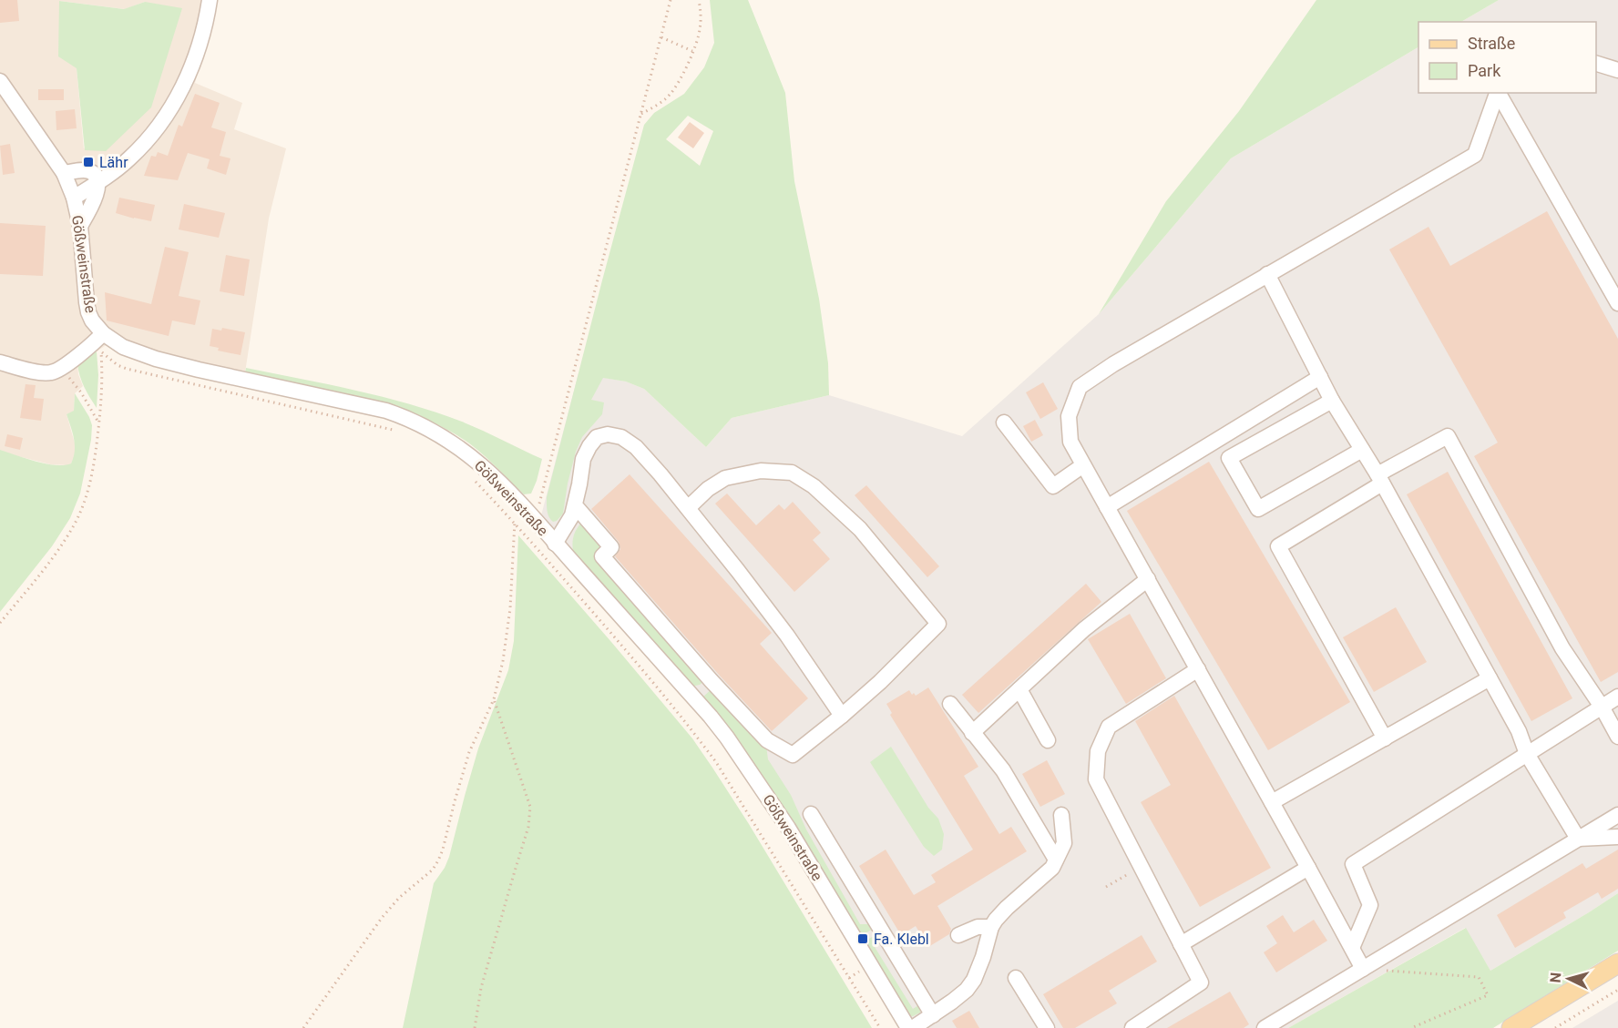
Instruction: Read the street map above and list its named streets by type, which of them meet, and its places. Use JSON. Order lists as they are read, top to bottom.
{
  "streets": {
    "street": ["Gößweinstraße"]
  },
  "places": {
    "transit": ["Lähr", "Fa. Klebl"]
  },
  "legend": ["Straße", "Park"],
  "north": "left"
}
